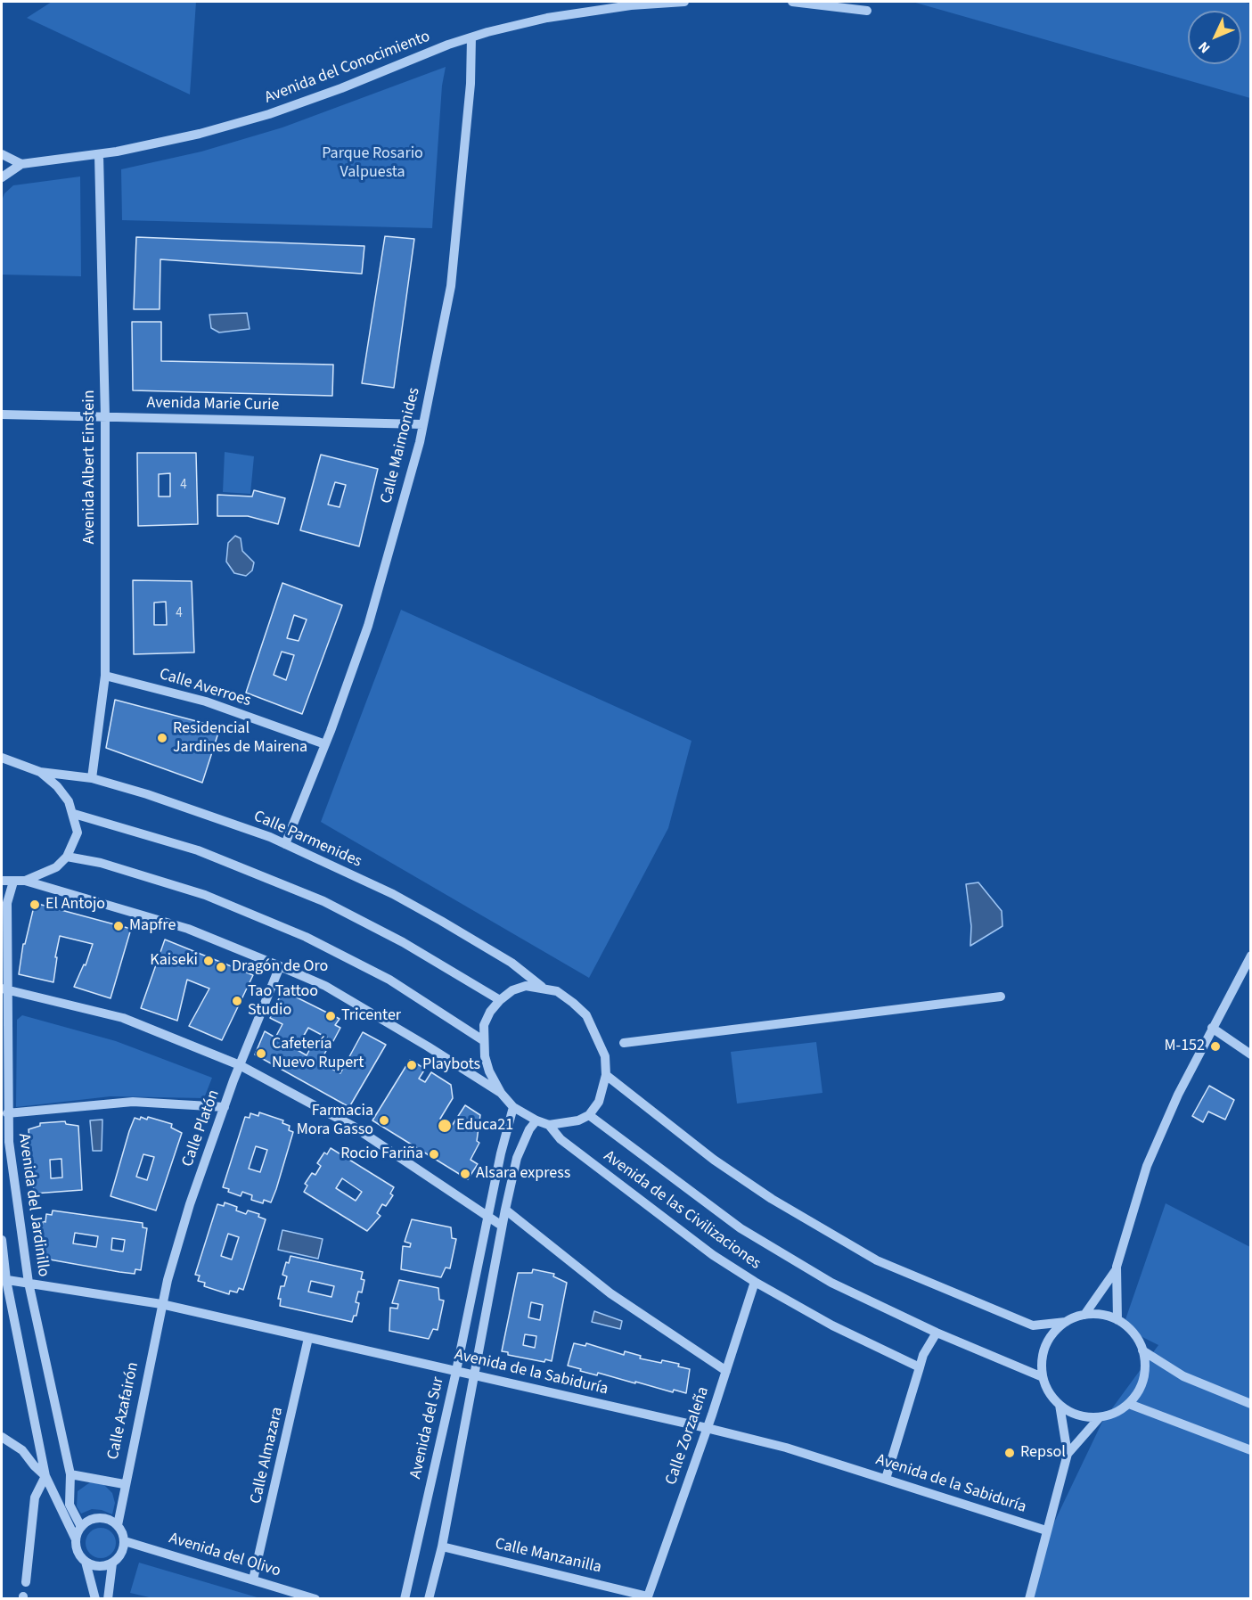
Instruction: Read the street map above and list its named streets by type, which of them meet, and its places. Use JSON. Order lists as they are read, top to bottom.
{
  "streets": {
    "street": [
      "Avenida del Conocimiento",
      "Avenida Marie Curie",
      "Calle Maimonides",
      "Avenida Albert Einstein",
      "Calle Averroes",
      "Calle Parmenides",
      "Calle Platón",
      "Avenida del Jardinillo",
      "Avenida de las Civilizaciones",
      "Avenida de la Sabiduría",
      "Calle Azafairón",
      "Avenida del Sur",
      "Calle Zorzaleña",
      "Calle Almazara",
      "Avenida del Olivo",
      "Calle Manzanilla"
    ]
  },
  "crossings": [
    ["Avenida del Conocimiento", "Calle Maimonides"],
    ["Avenida del Conocimiento", "Avenida Albert Einstein"],
    ["Avenida Marie Curie", "Calle Maimonides"],
    ["Avenida Marie Curie", "Avenida Albert Einstein"],
    ["Calle Maimonides", "Calle Averroes"],
    ["Calle Maimonides", "Calle Parmenides"],
    ["Avenida Albert Einstein", "Calle Averroes"],
    ["Avenida Albert Einstein", "Calle Parmenides"],
    ["Calle Parmenides", "Avenida de las Civilizaciones"],
    ["Calle Parmenides", "Avenida del Sur"],
    ["Calle Platón", "Avenida de la Sabiduría"],
    ["Calle Platón", "Calle Azafairón"],
    ["Avenida del Jardinillo", "Avenida de la Sabiduría"],
    ["Avenida del Jardinillo", "Calle Azafairón"],
    ["Avenida del Jardinillo", "Avenida del Olivo"],
    ["Avenida de las Civilizaciones", "Avenida del Sur"],
    ["Avenida de las Civilizaciones", "Calle Zorzaleña"],
    ["Avenida de la Sabiduría", "Calle Azafairón"],
    ["Avenida de la Sabiduría", "Avenida del Sur"],
    ["Avenida de la Sabiduría", "Calle Zorzaleña"],
    ["Avenida de la Sabiduría", "Calle Almazara"],
    ["Calle Azafairón", "Avenida del Olivo"],
    ["Avenida del Sur", "Calle Manzanilla"],
    ["Calle Zorzaleña", "Calle Manzanilla"],
    ["Calle Almazara", "Avenida del Olivo"]
  ],
  "parks": ["Parque Rosario Valpuesta"],
  "places": [
    "Residencial Jardines de Mairena",
    "El Antojo",
    "Mapfre",
    "Kaiseki",
    "Dragón de Oro",
    "Tao Tattoo Studio",
    "Tricenter",
    "M-152",
    "Cafetería Nuevo Rupert",
    "Playbots",
    "Farmacia Mora Gasso",
    "Educa21",
    "Rocio Fariña",
    "Alsara express",
    "Repsol"
  ],
  "house_numbers": ["4", "4"],
  "north": "bottom left"
}
